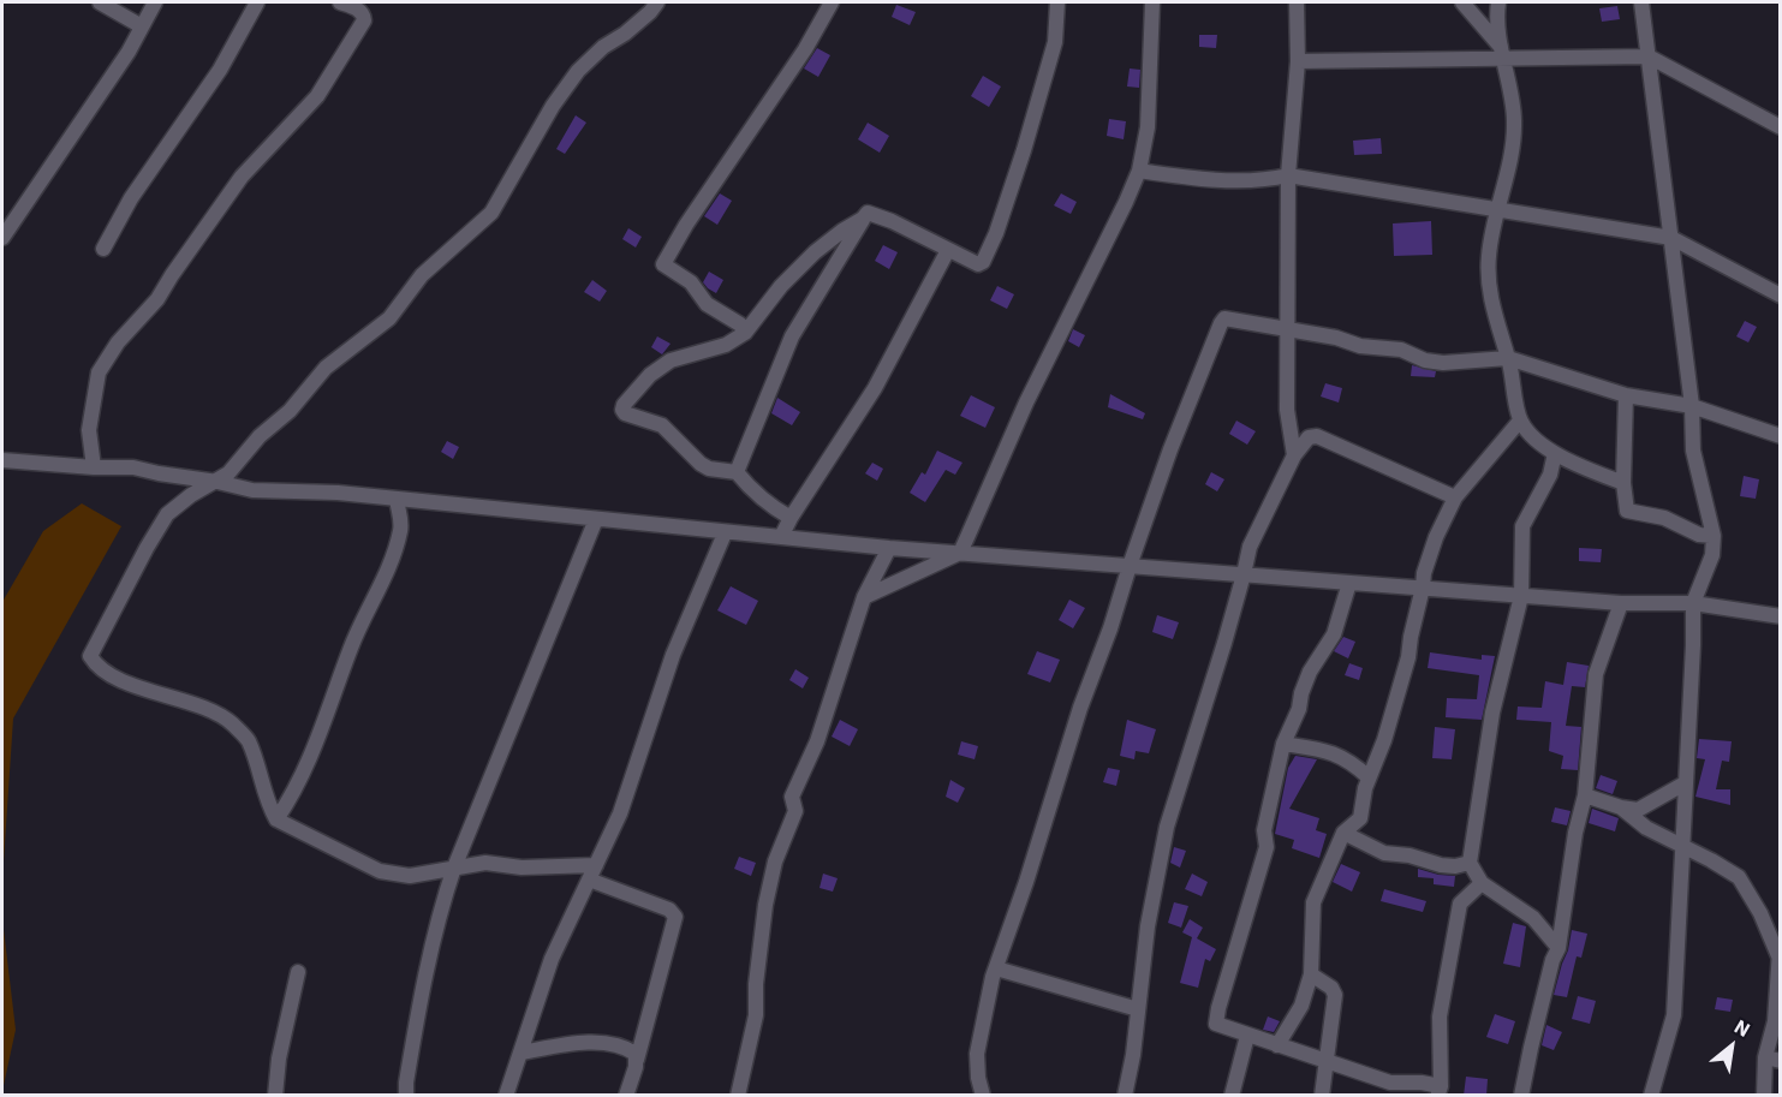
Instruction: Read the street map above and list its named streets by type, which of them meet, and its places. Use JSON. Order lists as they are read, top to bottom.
{
  "north": "top right"
}
